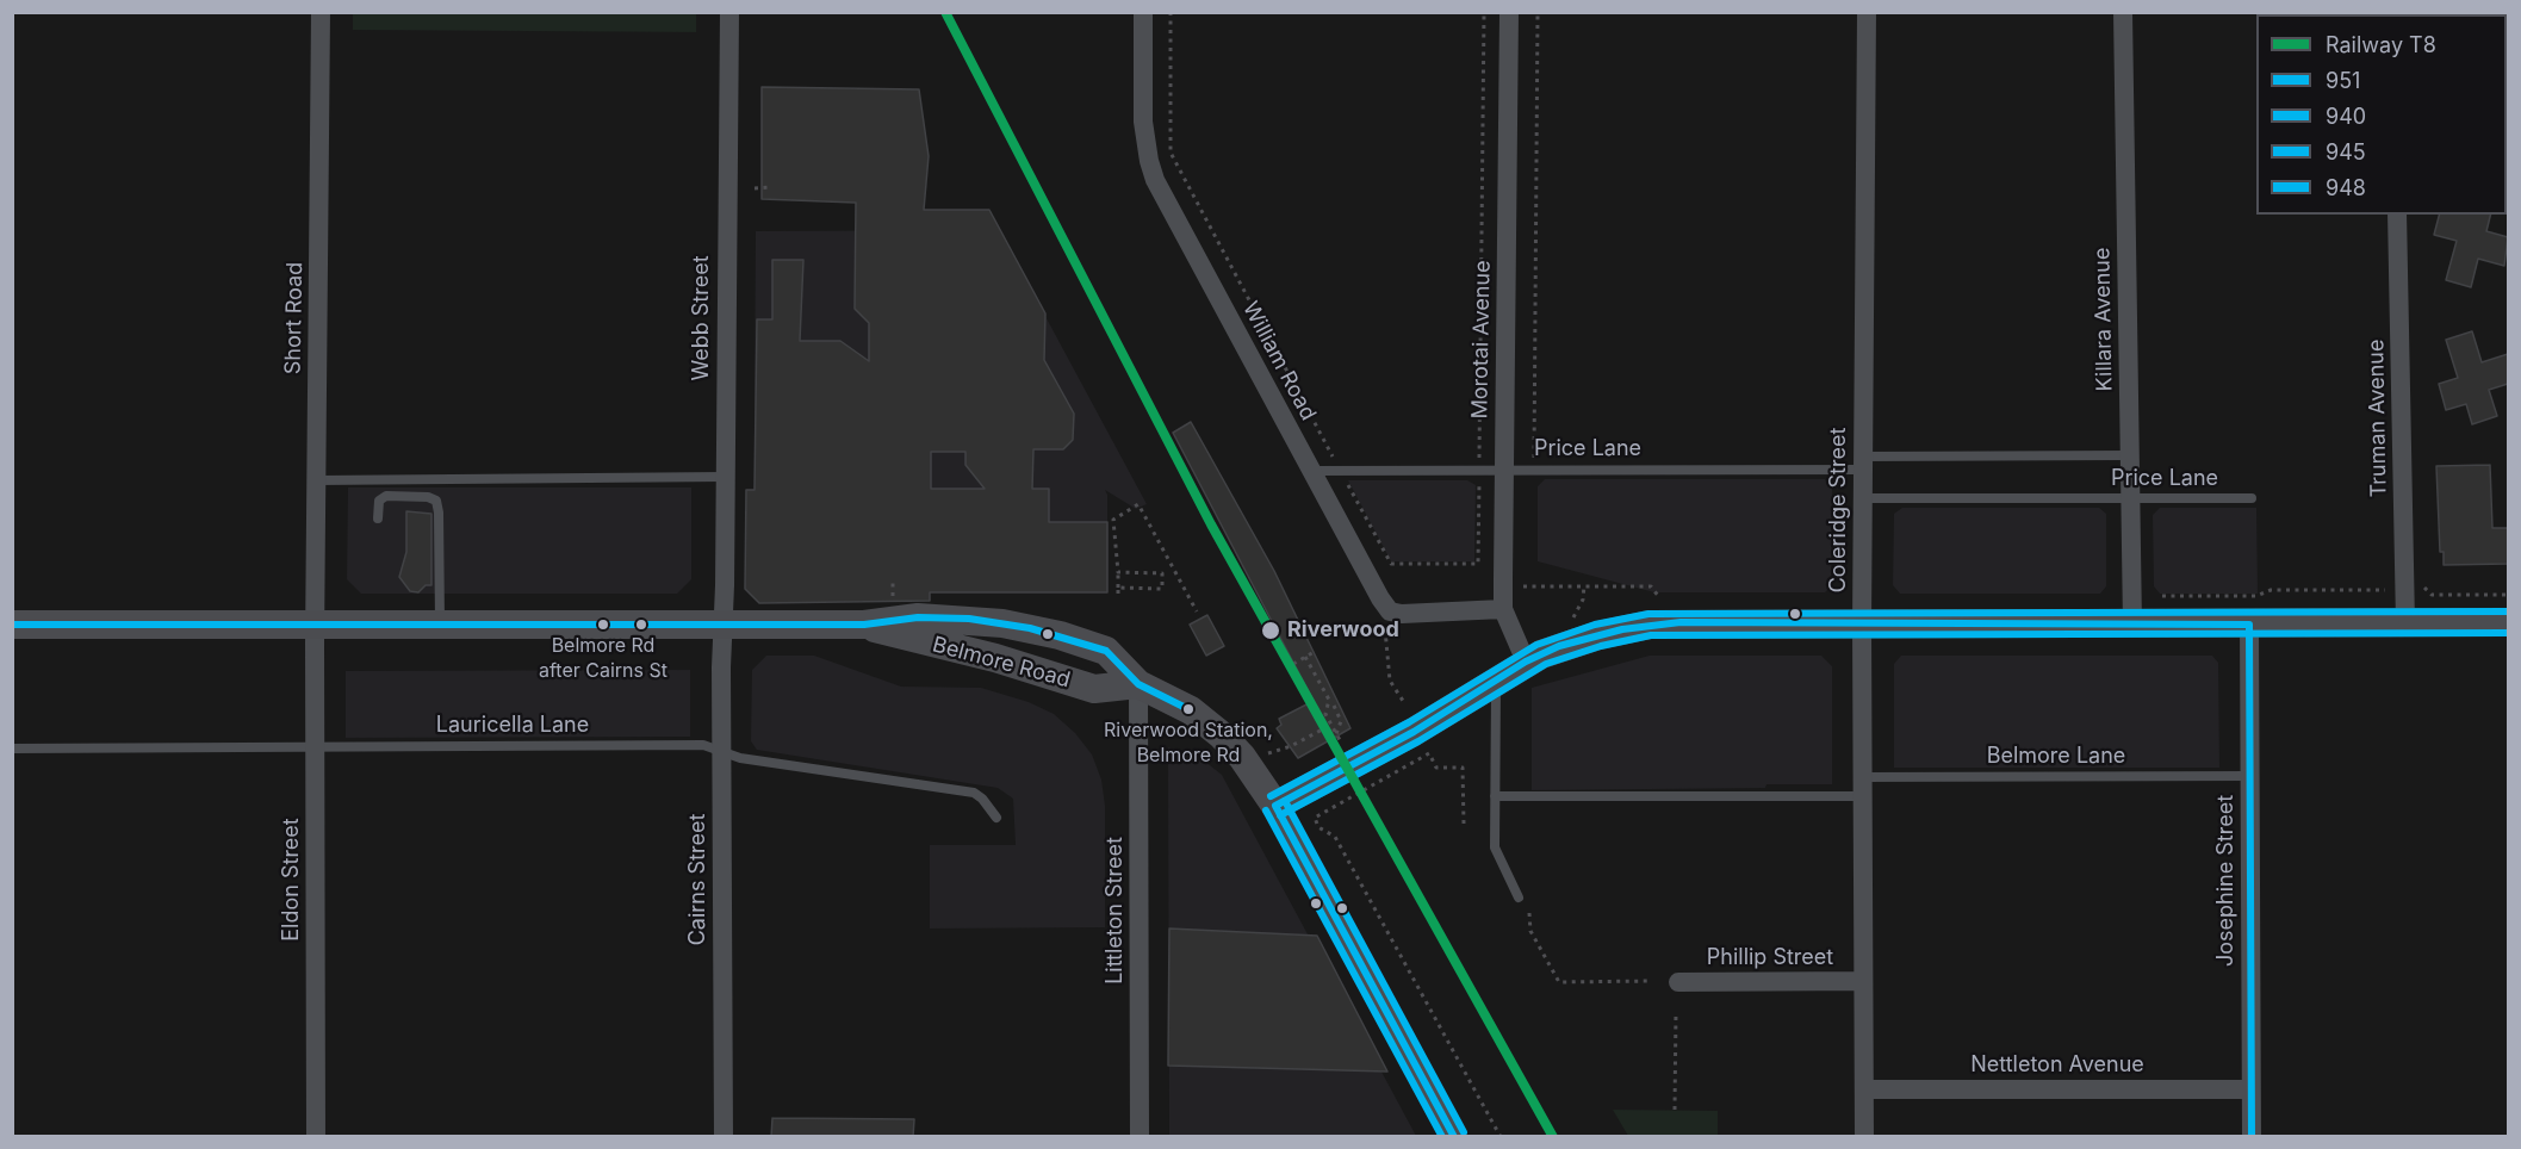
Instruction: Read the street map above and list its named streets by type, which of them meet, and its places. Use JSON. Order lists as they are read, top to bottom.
{
  "streets": {
    "main road": ["Belmore Road"],
    "street": [
      "Short Road",
      "Webb Street",
      "Killara Avenue",
      "Morotai Avenue",
      "William Road",
      "Truman Avenue",
      "Coleridge Street",
      "Eldon Street",
      "Cairns Street",
      "Josephine Street",
      "Littleton Street",
      "Phillip Street",
      "Nettleton Avenue"
    ],
    "lane": ["Price Lane", "Lauricella Lane", "Belmore Lane"]
  },
  "crossings": [
    ["Short Road", "Belmore Road"],
    ["Short Road", "Eldon Street"],
    ["Webb Street", "Belmore Road"],
    ["Webb Street", "Cairns Street"],
    ["Killara Avenue", "Price Lane"],
    ["Morotai Avenue", "Price Lane"],
    ["William Road", "Price Lane"],
    ["Price Lane", "Coleridge Street"],
    ["Coleridge Street", "Belmore Lane"],
    ["Coleridge Street", "Phillip Street"],
    ["Coleridge Street", "Nettleton Avenue"],
    ["Belmore Road", "Eldon Street"],
    ["Belmore Road", "Cairns Street"],
    ["Belmore Road", "Littleton Street"],
    ["Lauricella Lane", "Eldon Street"],
    ["Lauricella Lane", "Cairns Street"],
    ["Belmore Lane", "Josephine Street"],
    ["Josephine Street", "Nettleton Avenue"]
  ],
  "places": ["Belmore Rd after Cairns St", "Riverwood", "Riverwood Station, Belmore Rd"],
  "lines": [
    "rail line T8",
    "transit line 945",
    "transit line 948",
    "transit line 951",
    "transit line 940"
  ],
  "legend": [
    "Railway T8",
    "951",
    "940",
    "945",
    "948"
  ]
}
